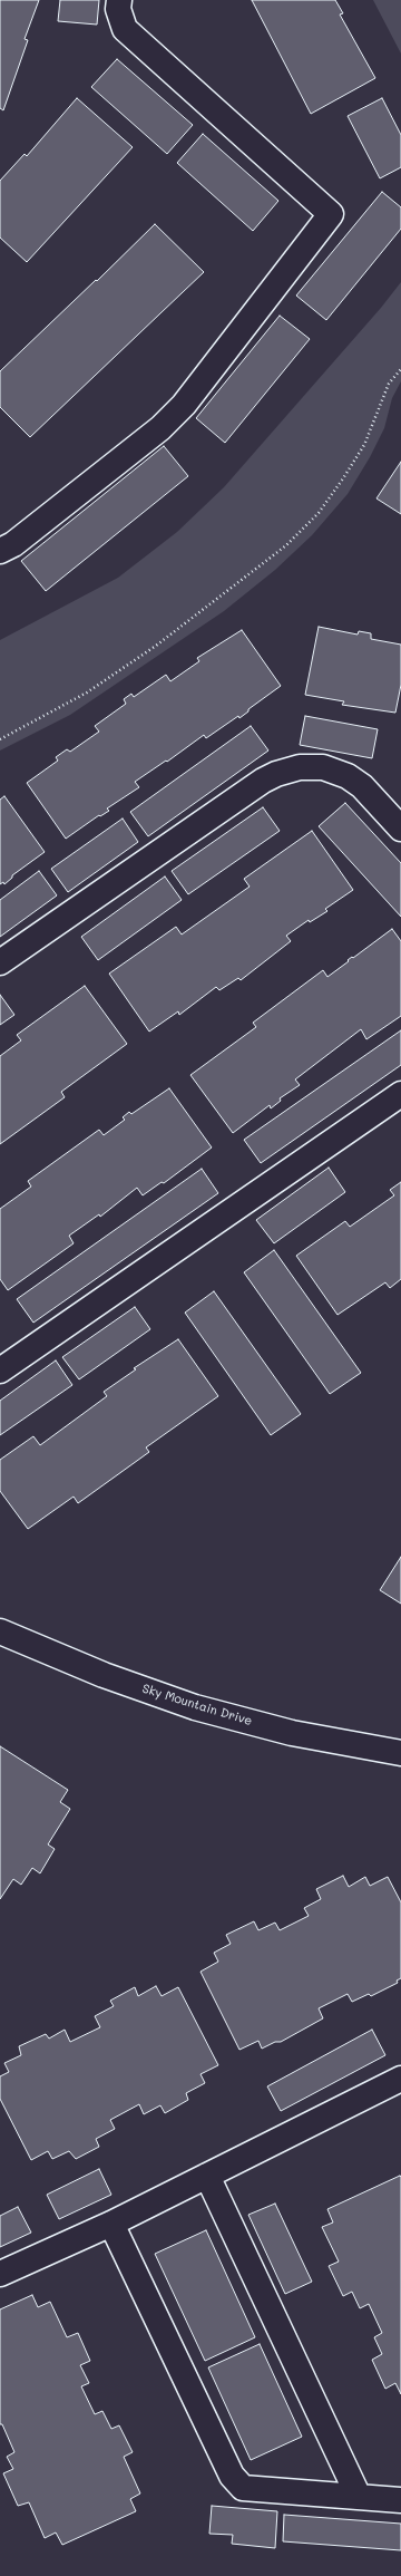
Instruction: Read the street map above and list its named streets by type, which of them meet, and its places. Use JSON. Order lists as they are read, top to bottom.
{
  "streets": {
    "street": ["Sky Mountain Drive"]
  }
}
